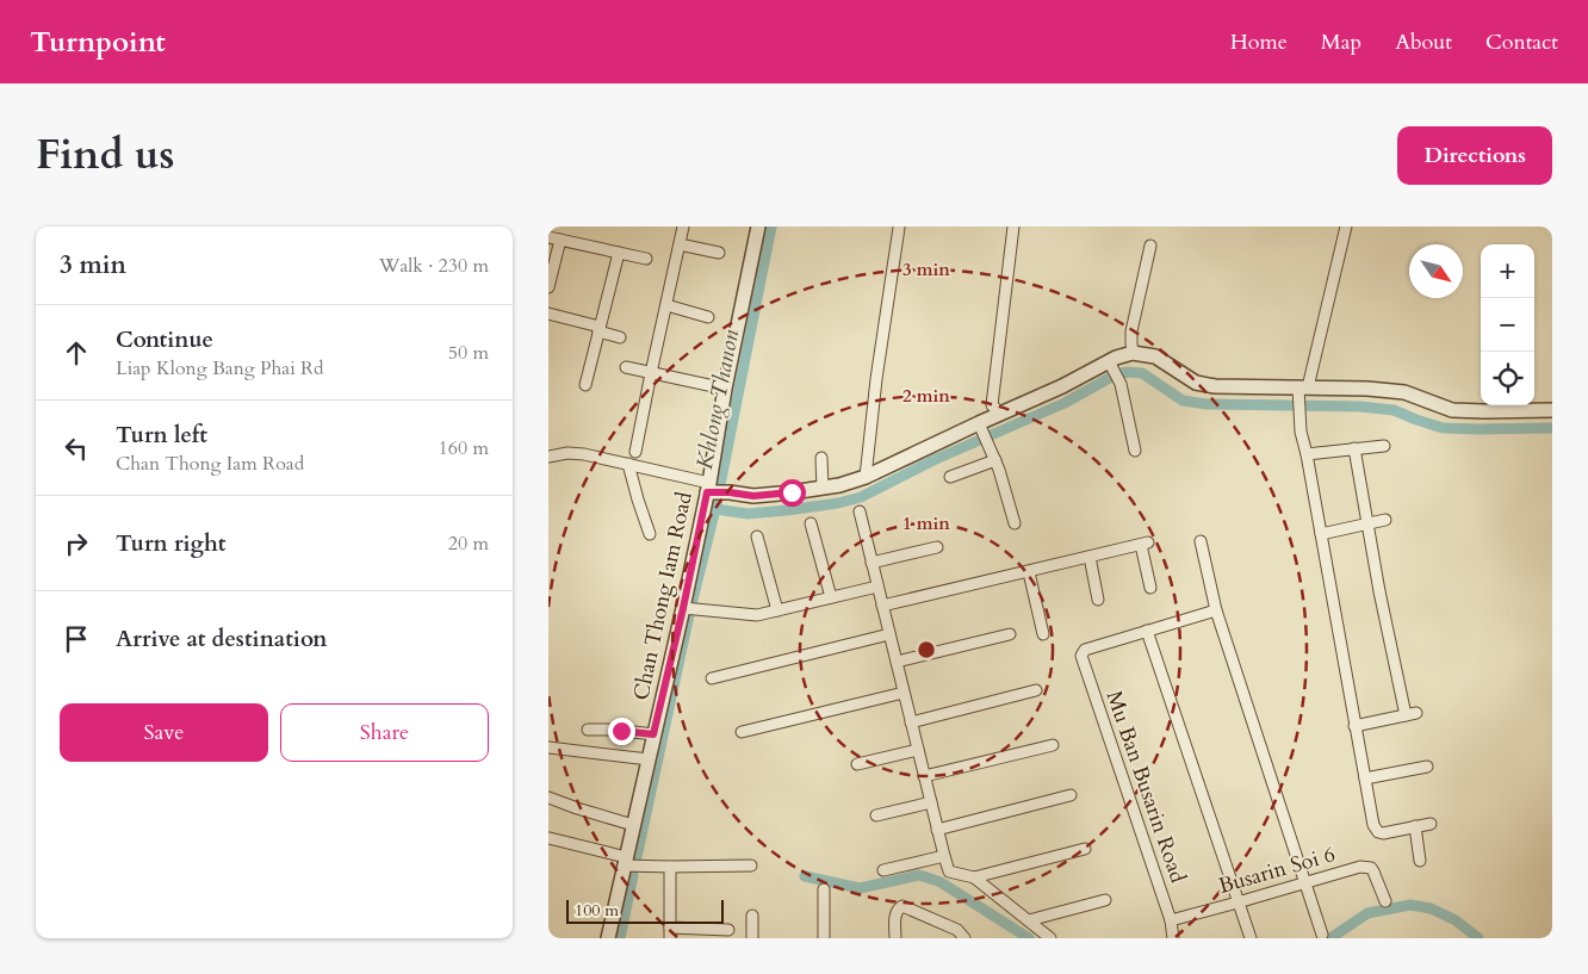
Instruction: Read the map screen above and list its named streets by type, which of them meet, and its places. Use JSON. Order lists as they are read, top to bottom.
{
  "streets": {
    "street": ["Chan Thong Iam Road", "Mu Ban Busarin Road", "Busarin Soi 6"]
  },
  "crossings": [
    ["Mu Ban Busarin Road", "Busarin Soi 6"]
  ],
  "water": ["Khlong Thanon"],
  "scale_bar": "100 m",
  "north": "bottom right",
  "page": {
    "header": "Turnpoint",
    "nav": [
      "Home",
      "Map",
      "About",
      "Contact"
    ],
    "title": "Find us",
    "buttons": [
      "Directions",
      ["Save", "Share"]
    ],
    "heading": ["3 min", "Walk · 230 m"],
    "map_buttons": ["+", "−"],
    "list": [
      ["Continue", "Liap Klong Bang Phai Rd", "50 m"],
      ["Turn left", "Chan Thong Iam Road", "160 m"],
      ["Turn right", "20 m"],
      "Arrive at destination"
    ],
    "scale": "100 m"
  },
  "rings": ["3 min", "2 min", "1 min"]
}
